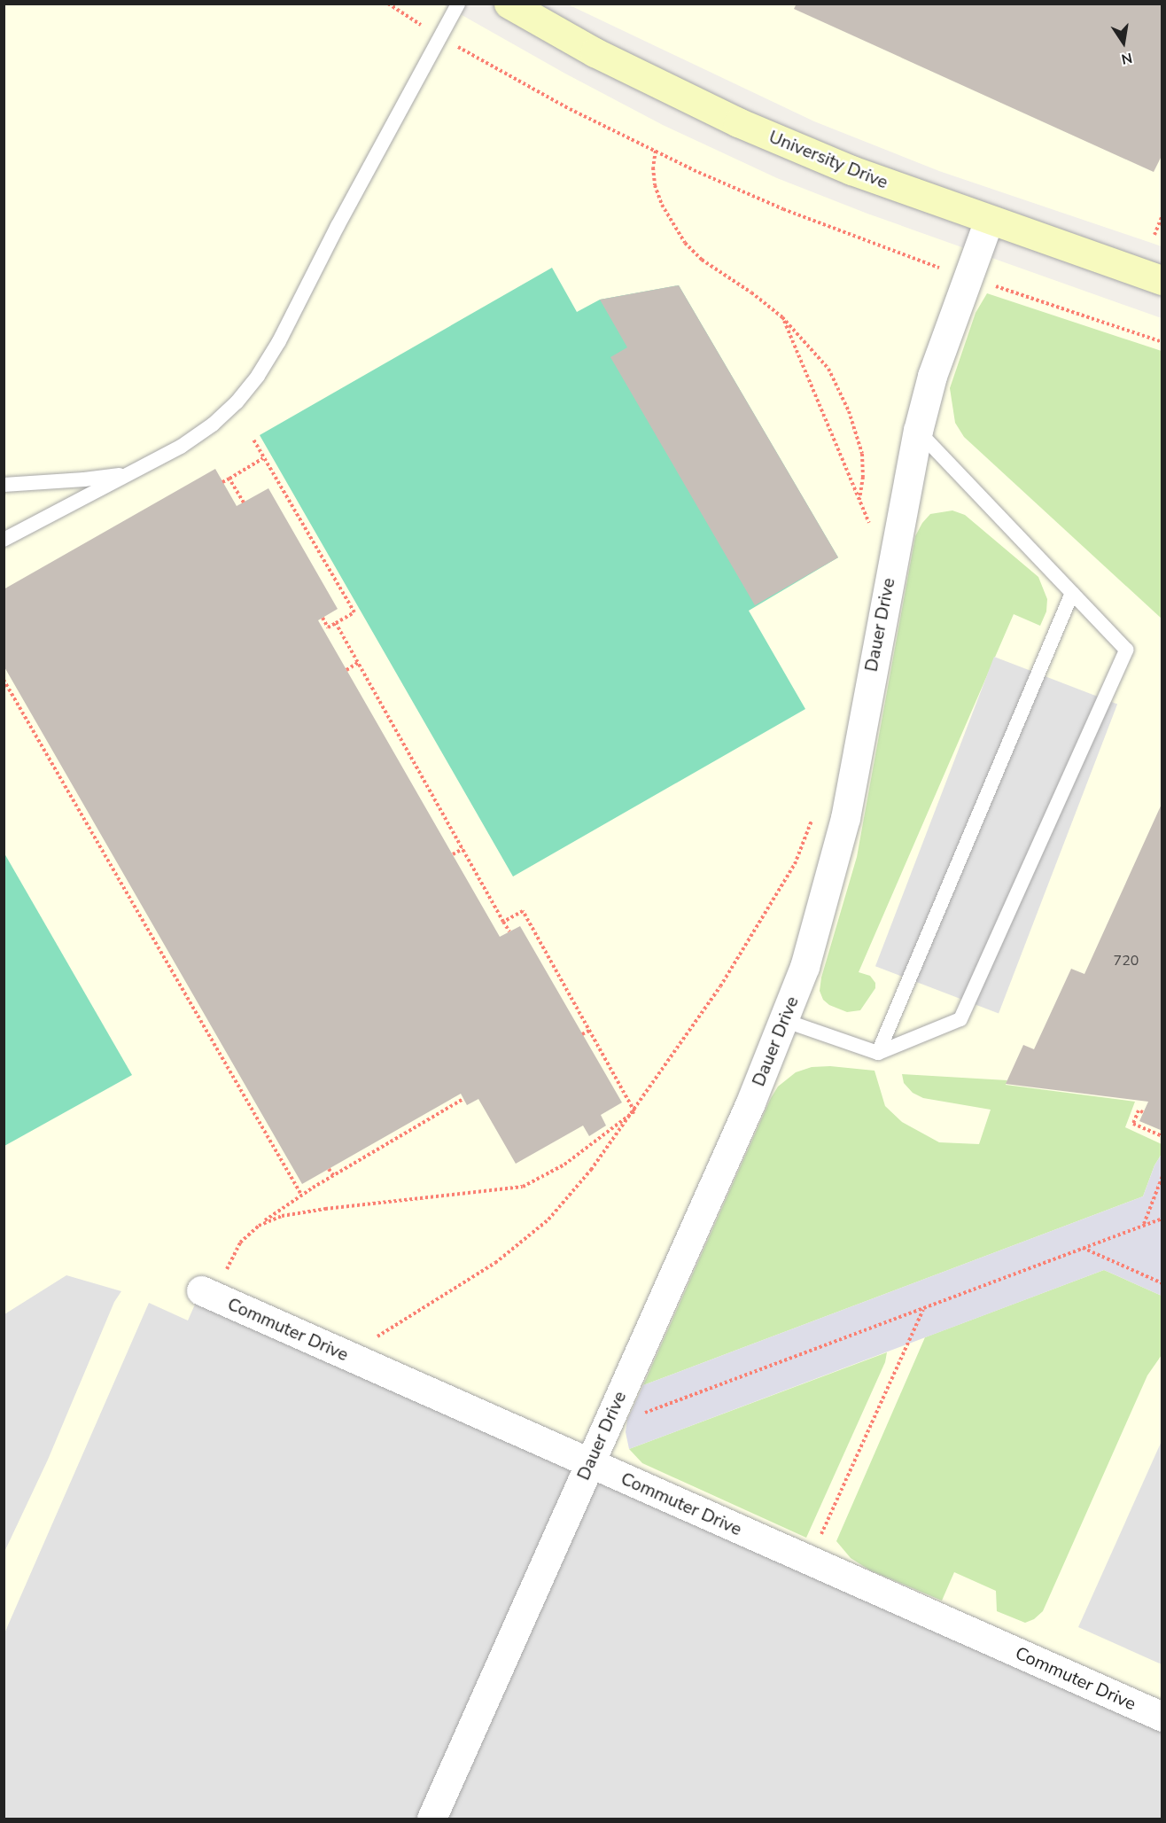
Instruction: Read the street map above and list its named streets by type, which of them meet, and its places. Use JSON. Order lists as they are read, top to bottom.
{
  "streets": {
    "main road": ["University Drive"],
    "street": ["Dauer Drive", "Commuter Drive"]
  },
  "crossings": [
    ["University Drive", "Dauer Drive"],
    ["Dauer Drive", "Commuter Drive"]
  ],
  "house_numbers": ["720"],
  "north": "bottom"
}
